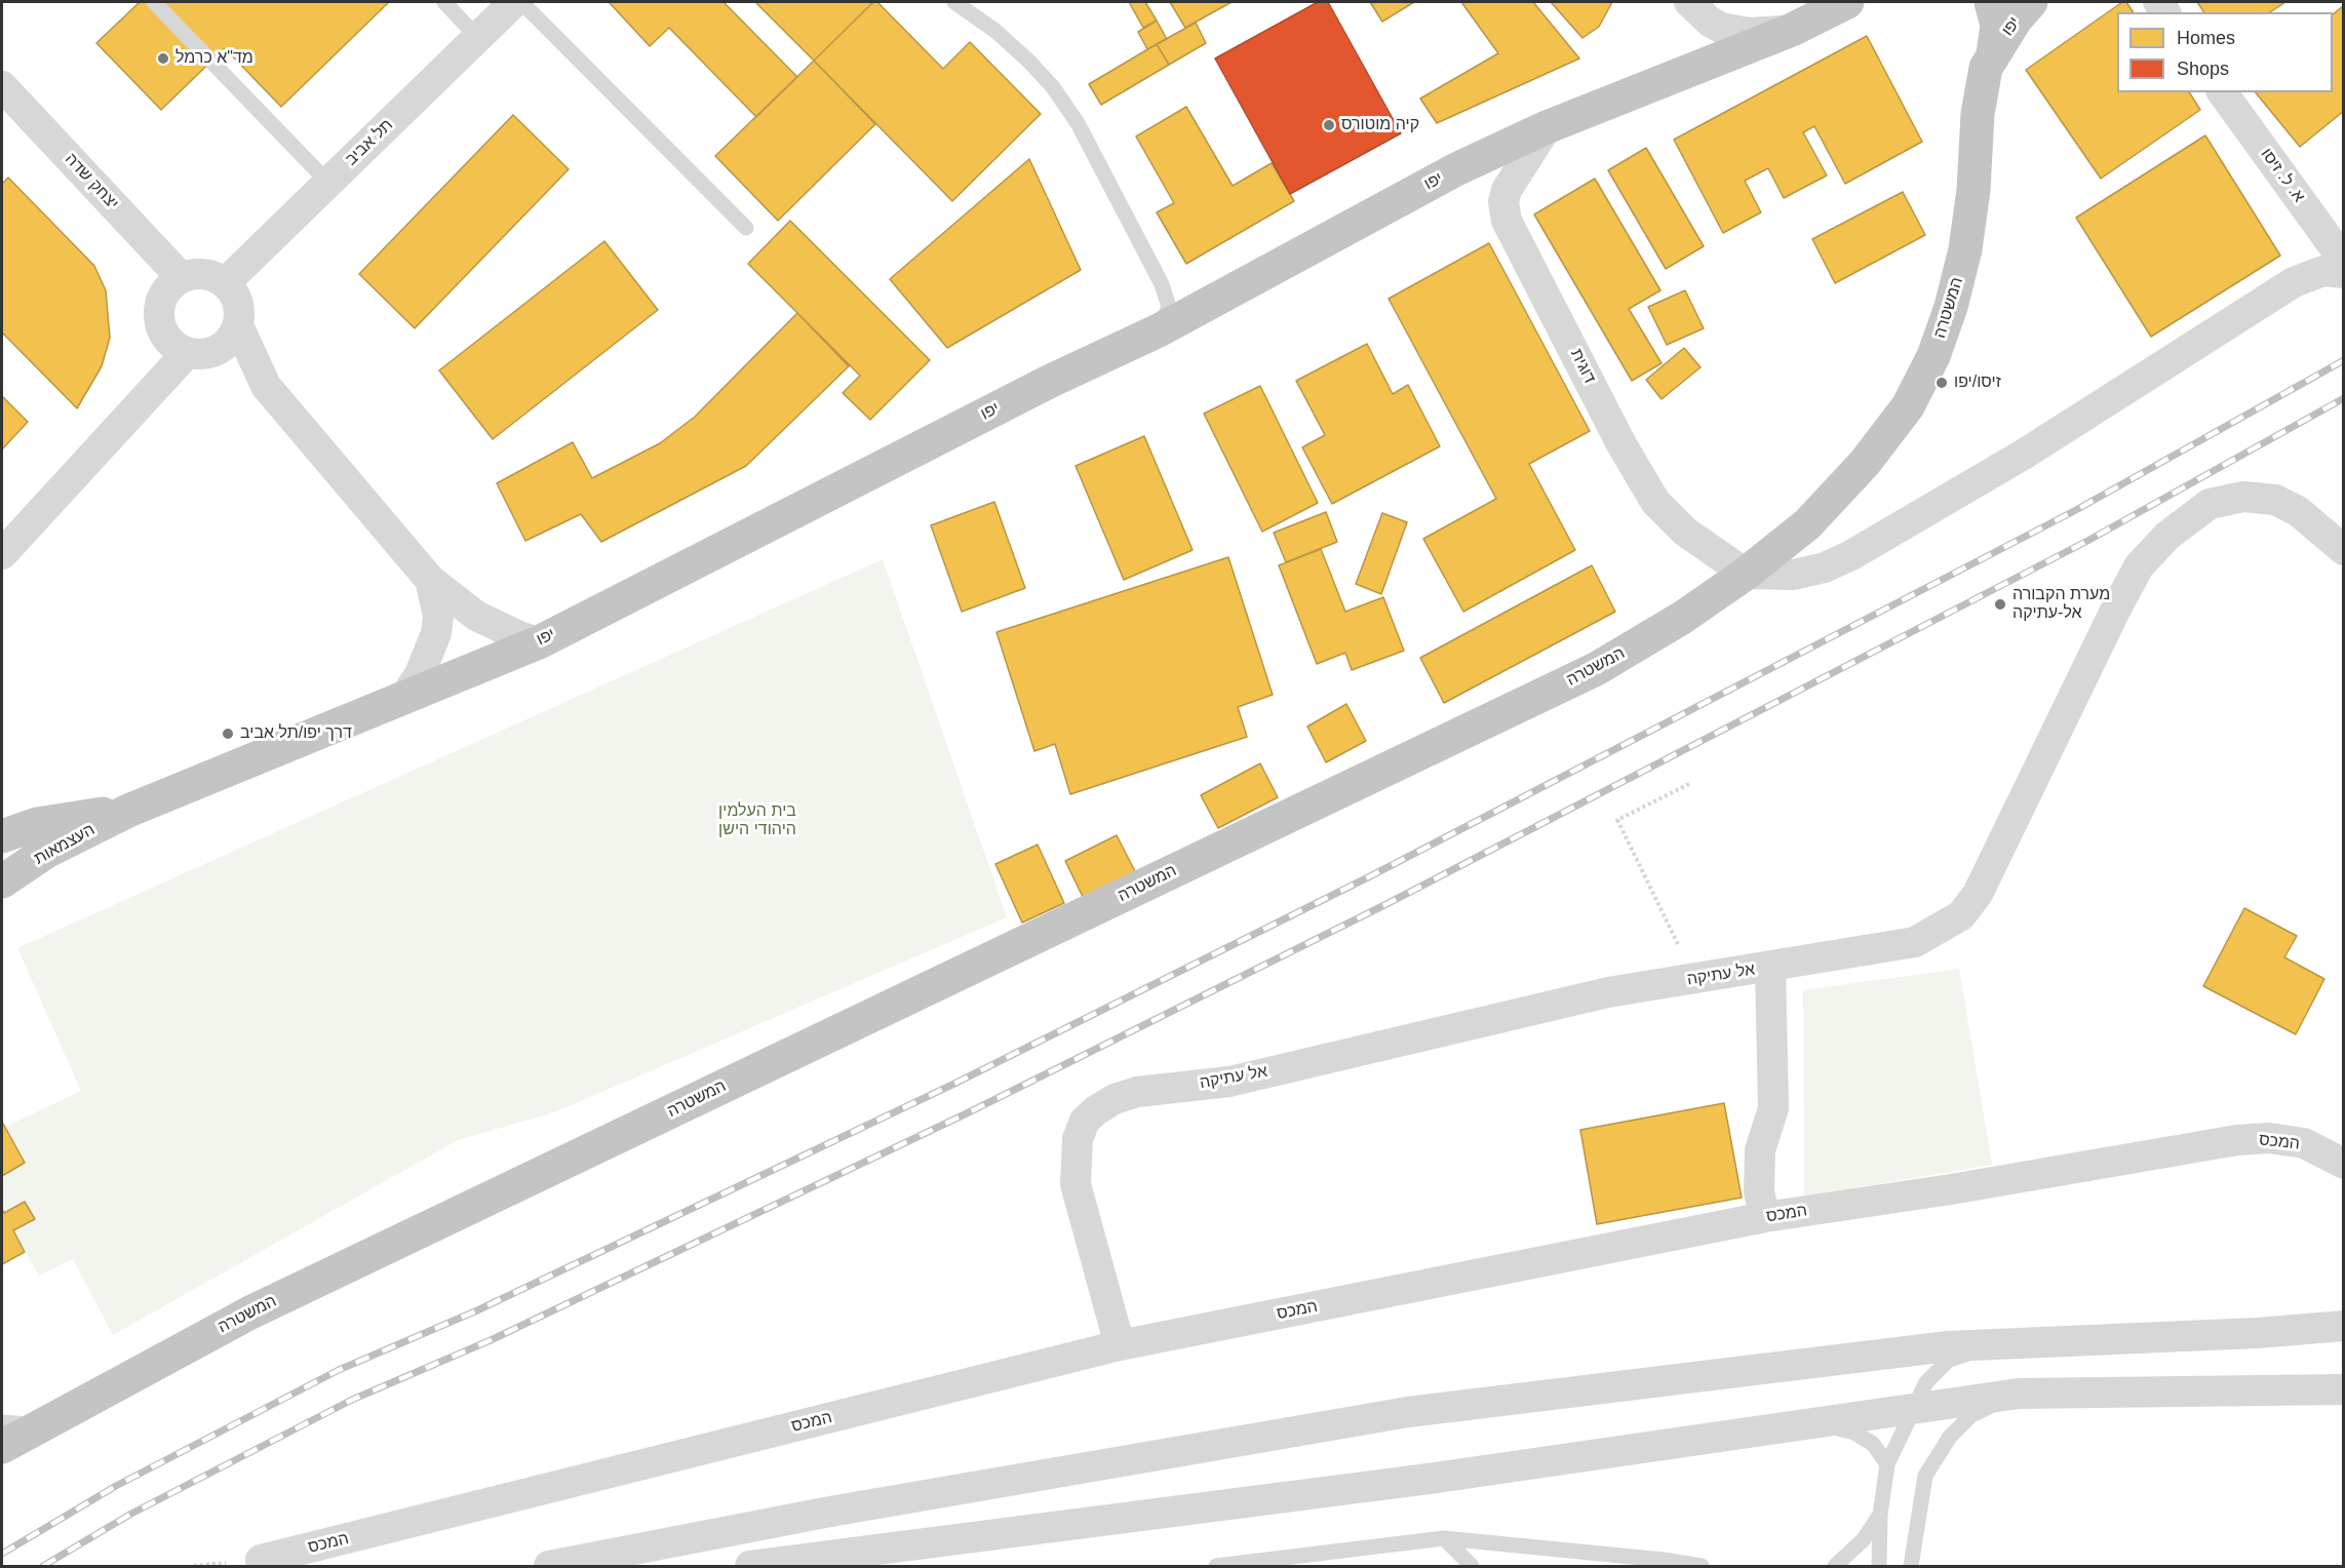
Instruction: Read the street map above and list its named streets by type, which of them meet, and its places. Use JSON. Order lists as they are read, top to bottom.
{
  "streets": {
    "highway": ["יפו", "המשטרה", "העצמאות"],
    "street": [
      "תל אביב",
      "א. ל. זיסו",
      "יצחק שדה",
      "דוגית",
      "אל עתיקה",
      "המכס"
    ]
  },
  "crossings": [
    ["יפו", "המשטרה"],
    ["יפו", "דוגית"],
    ["יפו", "העצמאות"],
    ["תל אביב", "יצחק שדה"],
    ["המשטרה", "דוגית"],
    ["אל עתיקה", "המכס"]
  ],
  "parks": ["בית העלמין היהודי הישן"],
  "places": [
    "מד\"א כרמל",
    "קיה מוטורס",
    "זיסו/יפו",
    "מערת הקבורה אל-עתיקה",
    "דרך יפו/תל אביב"
  ],
  "legend": ["Homes", "Shops"]
}
